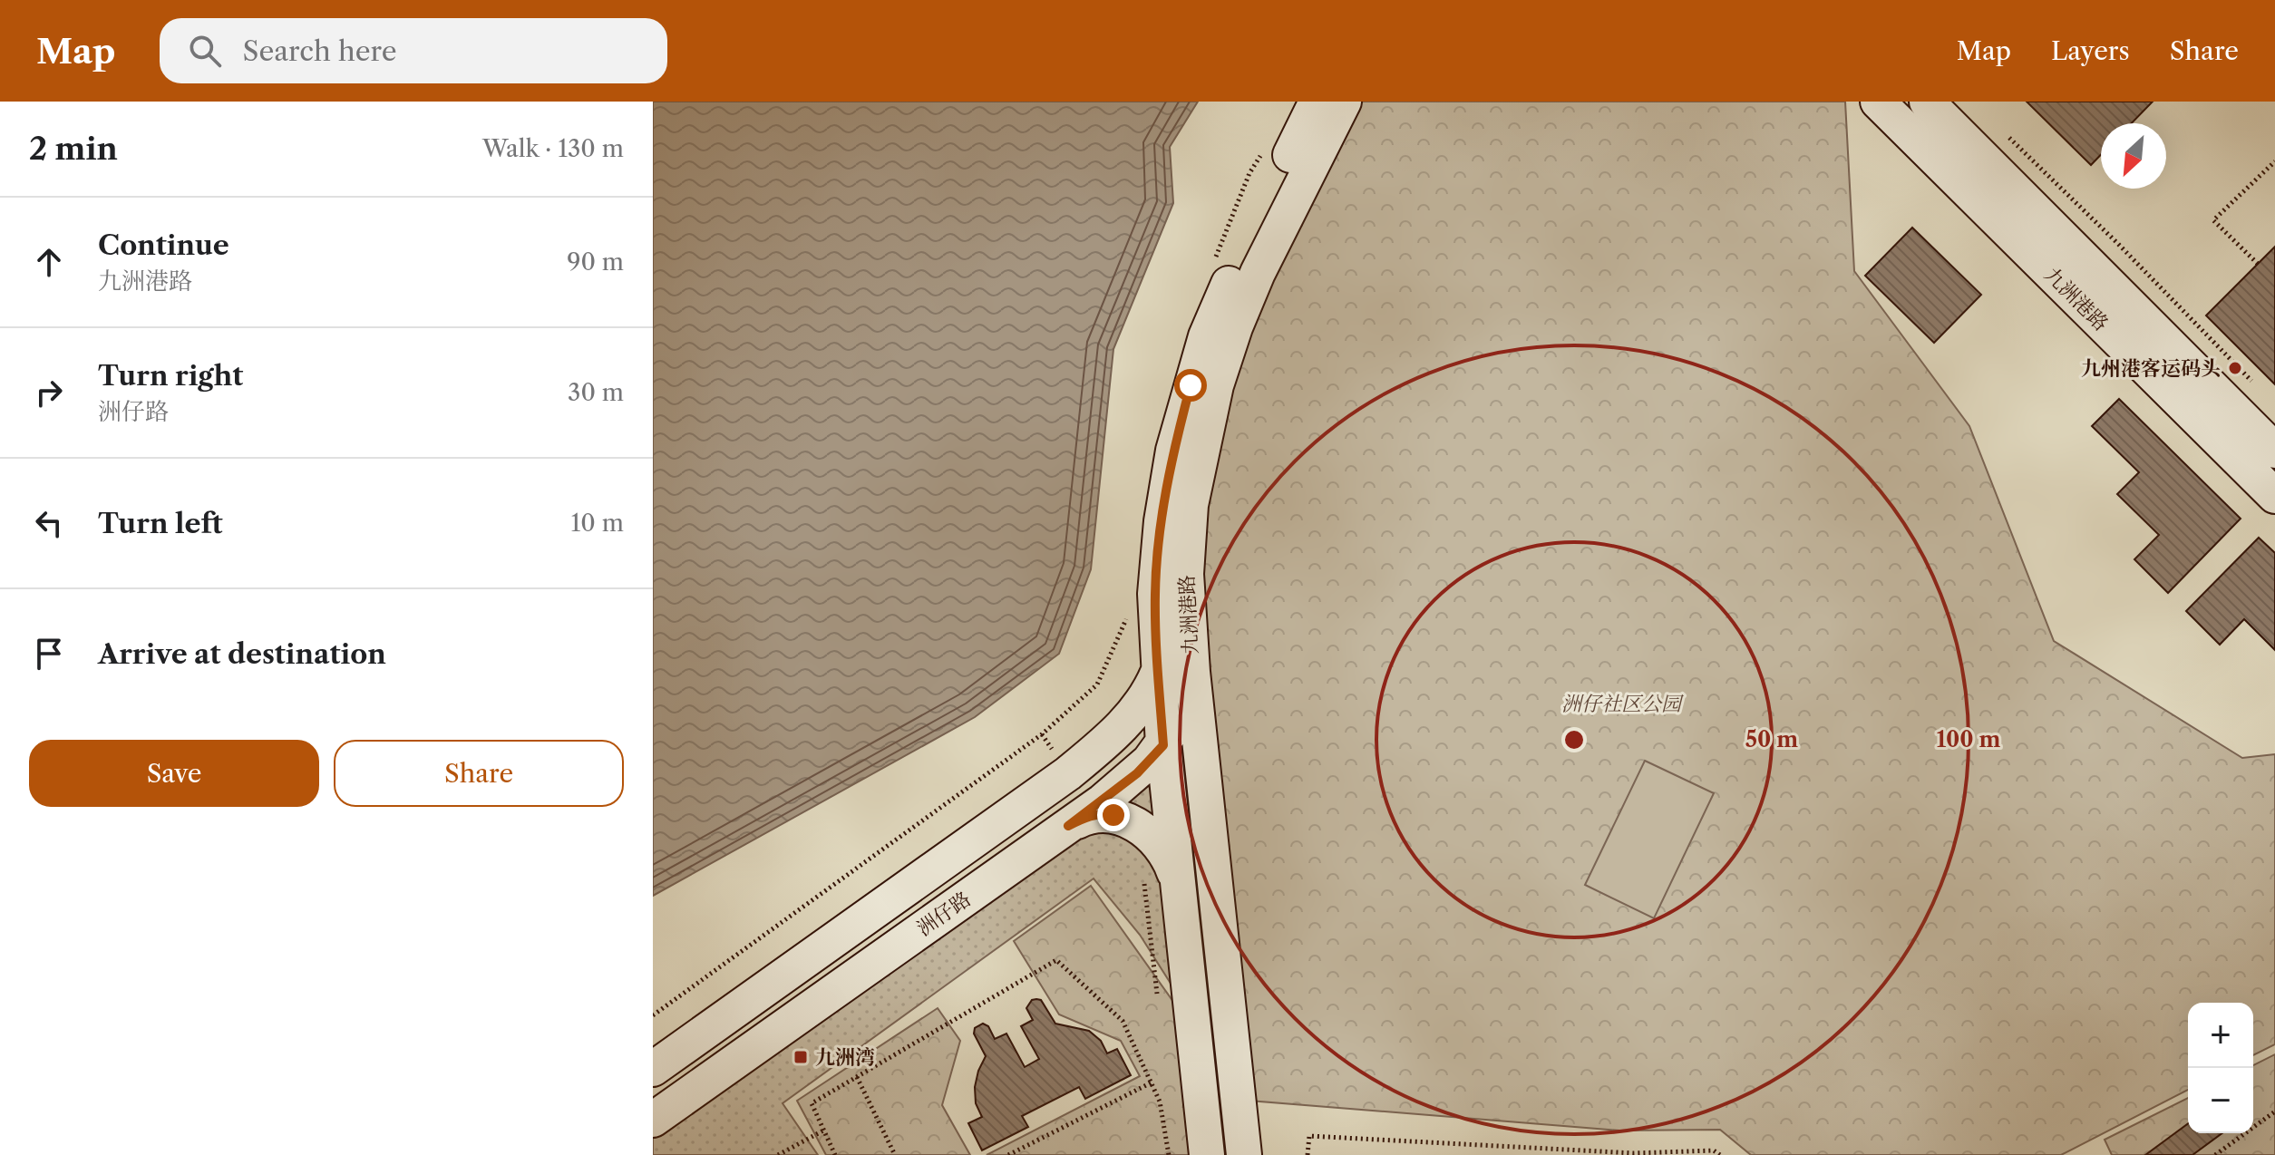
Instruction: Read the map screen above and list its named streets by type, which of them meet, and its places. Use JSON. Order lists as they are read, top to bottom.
{
  "streets": {
    "street": ["九洲港路", "洲仔路"]
  },
  "crossings": [
    ["九洲港路", "洲仔路"]
  ],
  "parks": ["洲仔社区公园"],
  "places": {
    "other": ["九州港客运码头"],
    "transit": ["九洲湾"]
  },
  "north": "bottom left",
  "page": {
    "header": "Map",
    "search": "Search here",
    "nav": ["Map", "Layers", "Share"],
    "heading": ["2 min", "Walk · 130 m"],
    "list": [
      ["Continue", "九洲港路", "90 m"],
      ["Turn right", "洲仔路", "30 m"],
      ["Turn left", "10 m"],
      "Arrive at destination"
    ],
    "buttons": ["Save", "Share"],
    "map_buttons": ["+", "−"]
  },
  "rings": ["50 m", "100 m"]
}
